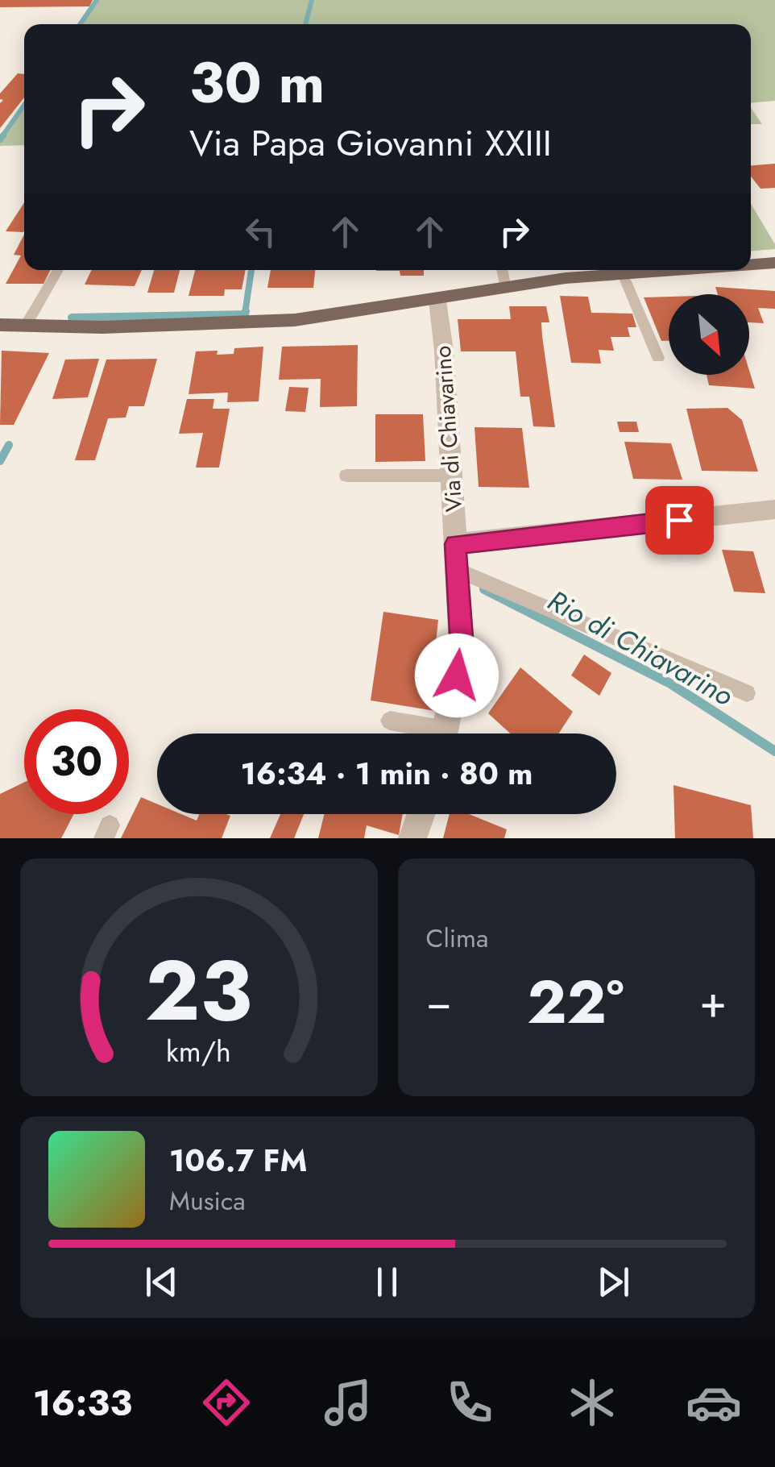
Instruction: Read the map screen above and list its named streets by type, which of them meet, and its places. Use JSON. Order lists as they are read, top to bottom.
{
  "streets": {
    "street": ["Via di Chiavarino"]
  },
  "water": ["Rio di Chiavarino"],
  "north": "bottom right",
  "page": {
    "turn": ["30 m", "Via Papa Giovanni XXIII"],
    "limit": "30",
    "trip": "16:34 · 1 min · 80 m",
    "tile": "Clima",
    "heat": ["−", "22°", "+"],
    "song": ["106.7 FM", "Musica"],
    "tabs": "16:33",
    "gauge": ["23", "km/h"]
  }
}
